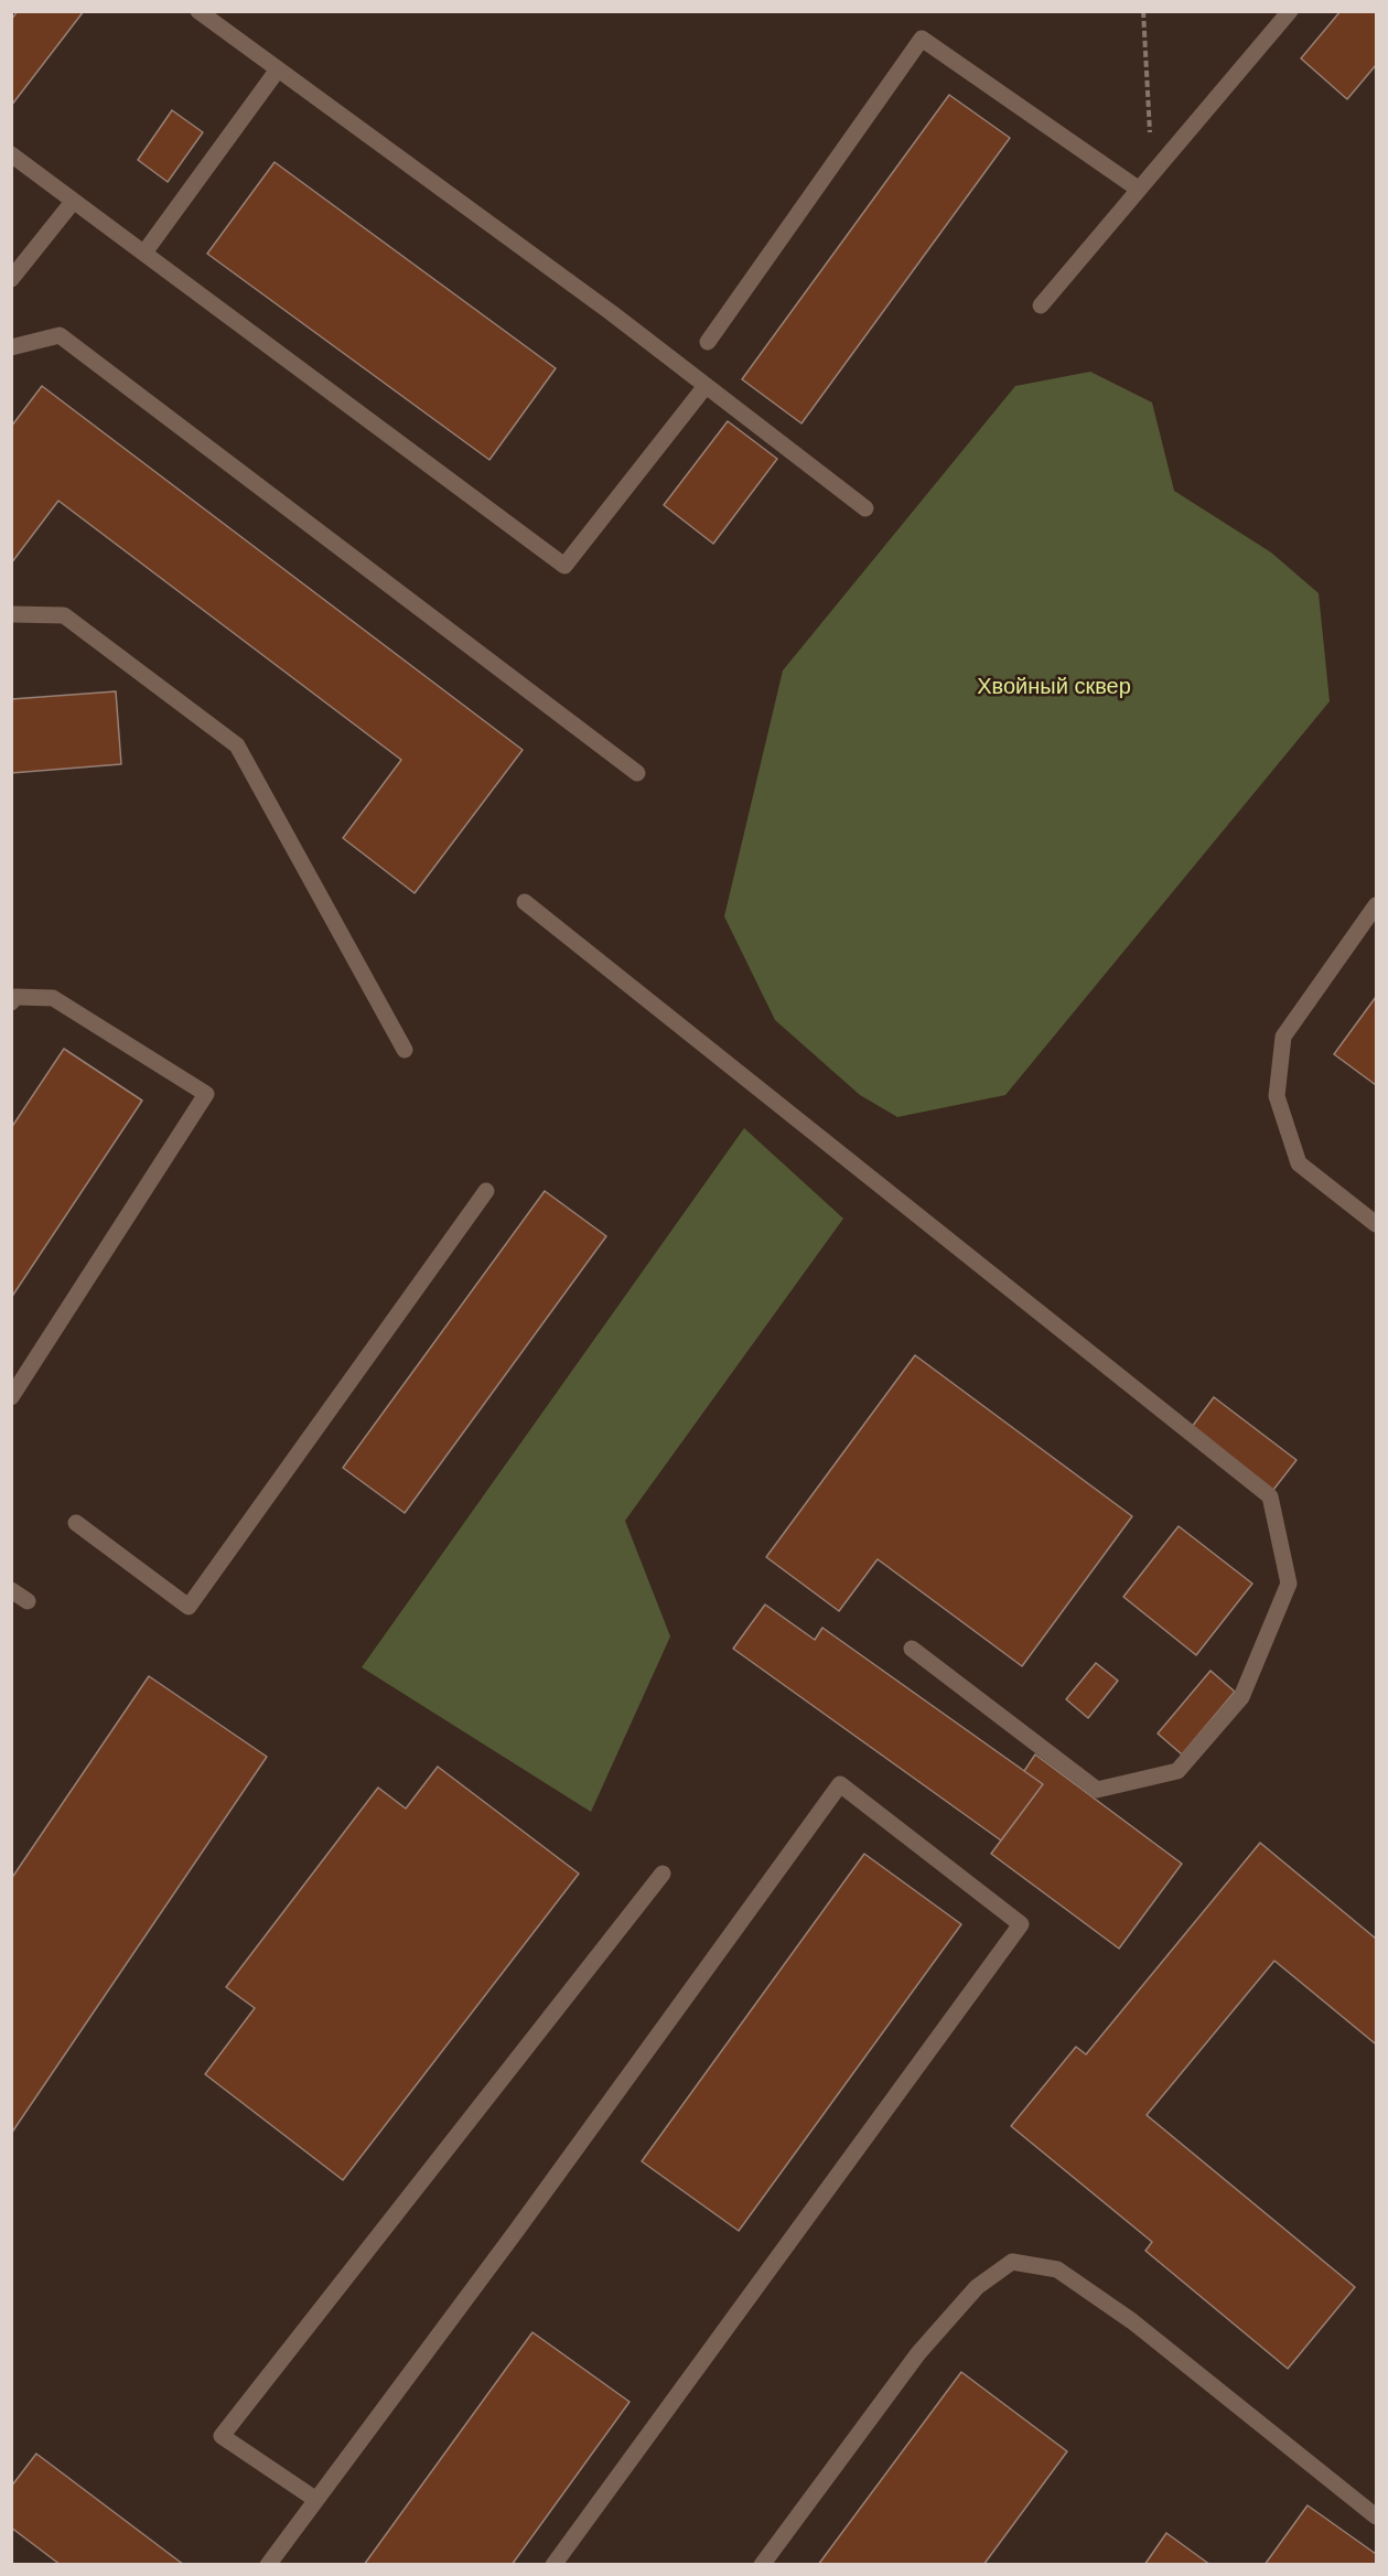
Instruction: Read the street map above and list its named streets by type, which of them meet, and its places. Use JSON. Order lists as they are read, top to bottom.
{
  "parks": ["Хвойный сквер"]
}
